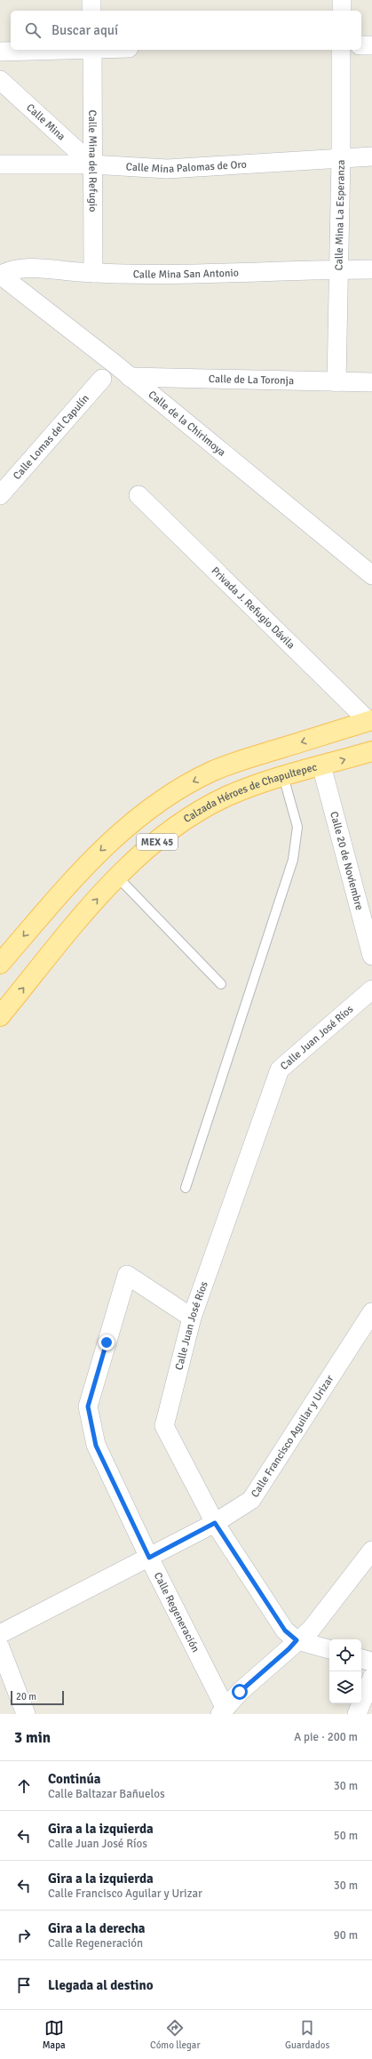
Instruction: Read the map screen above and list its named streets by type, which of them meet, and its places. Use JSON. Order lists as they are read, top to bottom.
{
  "streets": {
    "main road": ["Calzada Héroes de Chapultepec", "MEX 45"],
    "street": [
      "Calle Mina",
      "Calle Mina del Refugio",
      "Calle Mina Palomas de Oro",
      "Calle Mina La Esperanza",
      "Calle Mina San Antonio",
      "Calle de La Toronja",
      "Calle de la Chirimoya",
      "Calle Lomas del Capulín",
      "Privada J. Refugio Dávila",
      "Calle 20 de Noviembre",
      "Calle Juan José Ríos",
      "Calle Francisco Aguilar y Urizar",
      "Calle Regeneración"
    ]
  },
  "crossings": [
    ["Calle Mina", "Calle Mina del Refugio"],
    ["Calle Mina", "Calle Mina Palomas de Oro"],
    ["Calle Mina del Refugio", "Calle Mina Palomas de Oro"],
    ["Calle Mina del Refugio", "Calle Mina San Antonio"],
    ["Calle Mina Palomas de Oro", "Calle Mina La Esperanza"],
    ["Calle Mina La Esperanza", "Calle Mina San Antonio"],
    ["Calle Mina La Esperanza", "Calle de La Toronja"],
    ["Calle Mina San Antonio", "Calle de la Chirimoya"],
    ["Calle de La Toronja", "Calle de la Chirimoya"],
    ["Privada J. Refugio Dávila", "MEX 45"],
    ["Calzada Héroes de Chapultepec", "Calle 20 de Noviembre"],
    ["Calle Juan José Ríos", "Calle Francisco Aguilar y Urizar"],
    ["Calle Juan José Ríos", "Calle Regeneración"],
    ["Calle Francisco Aguilar y Urizar", "Calle Regeneración"]
  ],
  "scale_bar": "20 m",
  "page": {
    "search": "Buscar aquí",
    "scale": "20 m",
    "heading": ["3 min", "A pie · 200 m"],
    "list": [
      ["Continúa", "Calle Baltazar Bañuelos", "30 m"],
      ["Gira a la izquierda", "Calle Juan José Ríos", "50 m"],
      ["Gira a la izquierda", "Calle Francisco Aguilar y Urizar", "30 m"],
      ["Gira a la derecha", "Calle Regeneración", "90 m"],
      "Llegada al destino"
    ],
    "nav": ["Mapa", "Cómo llegar", "Guardados"]
  }
}
